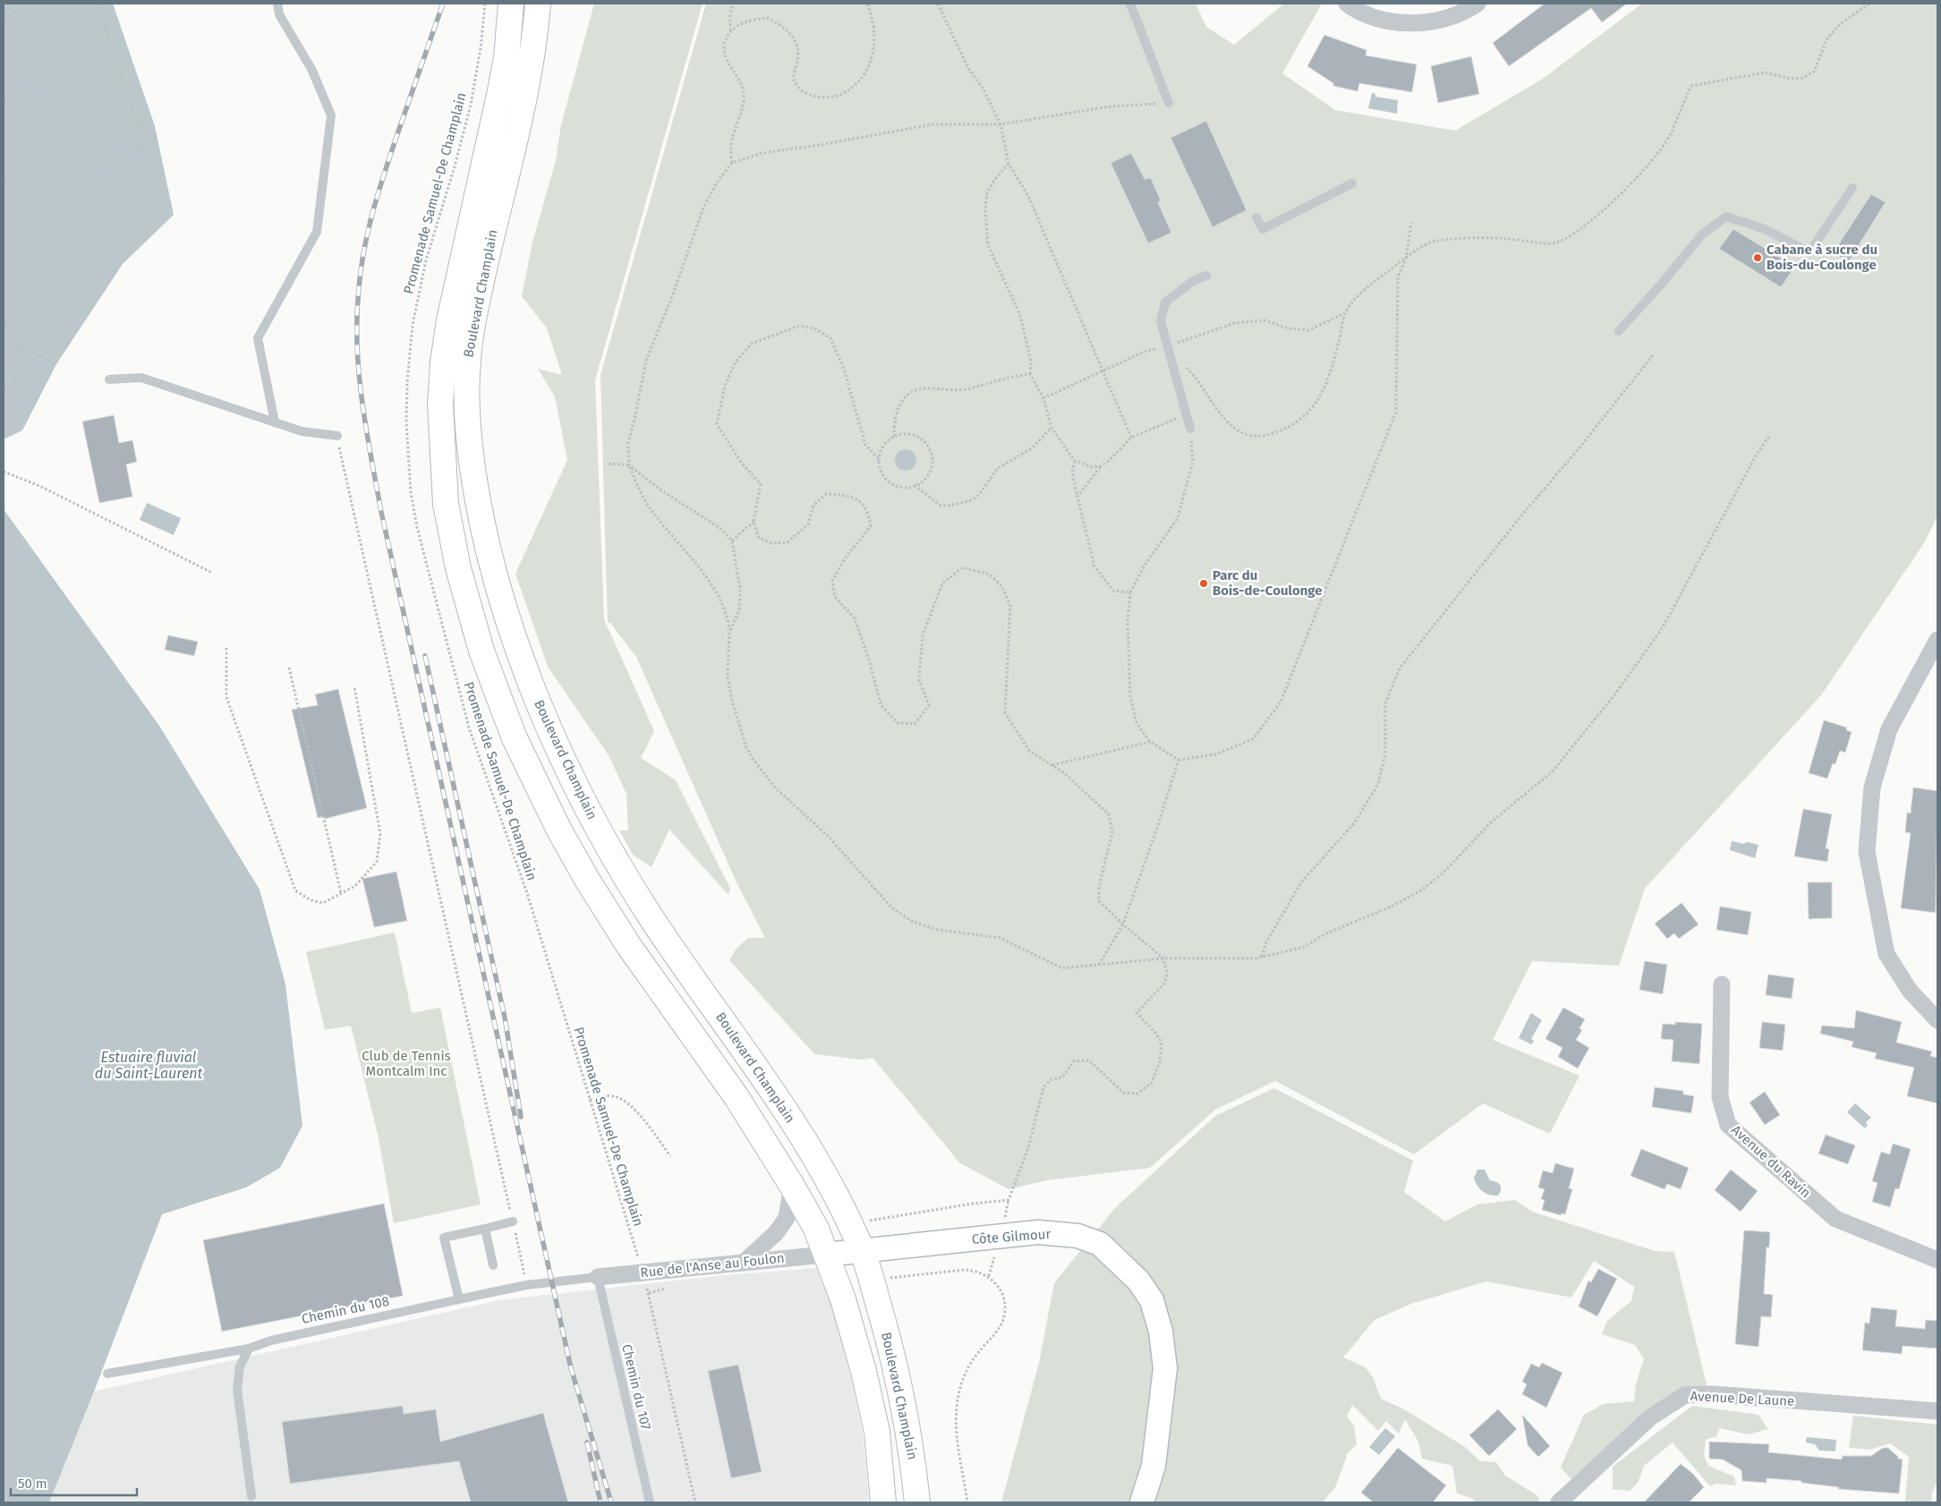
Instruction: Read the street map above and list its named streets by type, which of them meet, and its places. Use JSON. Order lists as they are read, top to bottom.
{
  "streets": {
    "main road": ["Boulevard Champlain"],
    "street": [
      "Avenue du Ravin",
      "Côte Gilmour",
      "Rue de l'Anse au Foulon",
      "Avenue De Laune"
    ],
    "lane": ["Chemin du 108", "Chemin du 107"],
    "path": ["Promenade Samuel-De Champlain"]
  },
  "crossings": [
    ["Promenade Samuel-De Champlain", "Rue de l'Anse au Foulon"],
    ["Boulevard Champlain", "Côte Gilmour"],
    ["Boulevard Champlain", "Rue de l'Anse au Foulon"],
    ["Côte Gilmour", "Rue de l'Anse au Foulon"],
    ["Rue de l'Anse au Foulon", "Chemin du 108"],
    ["Rue de l'Anse au Foulon", "Chemin du 107"],
    ["Chemin du 108", "Chemin du 107"]
  ],
  "water": ["Estuaire fluvial du Saint-Laurent"],
  "parks": ["Club de Tennis Montcalm Inc"],
  "places": ["Cabane à sucre du Bois-du-Coulonge", "Parc du Bois-de-Coulonge"],
  "scale_bar": "50 m"
}
